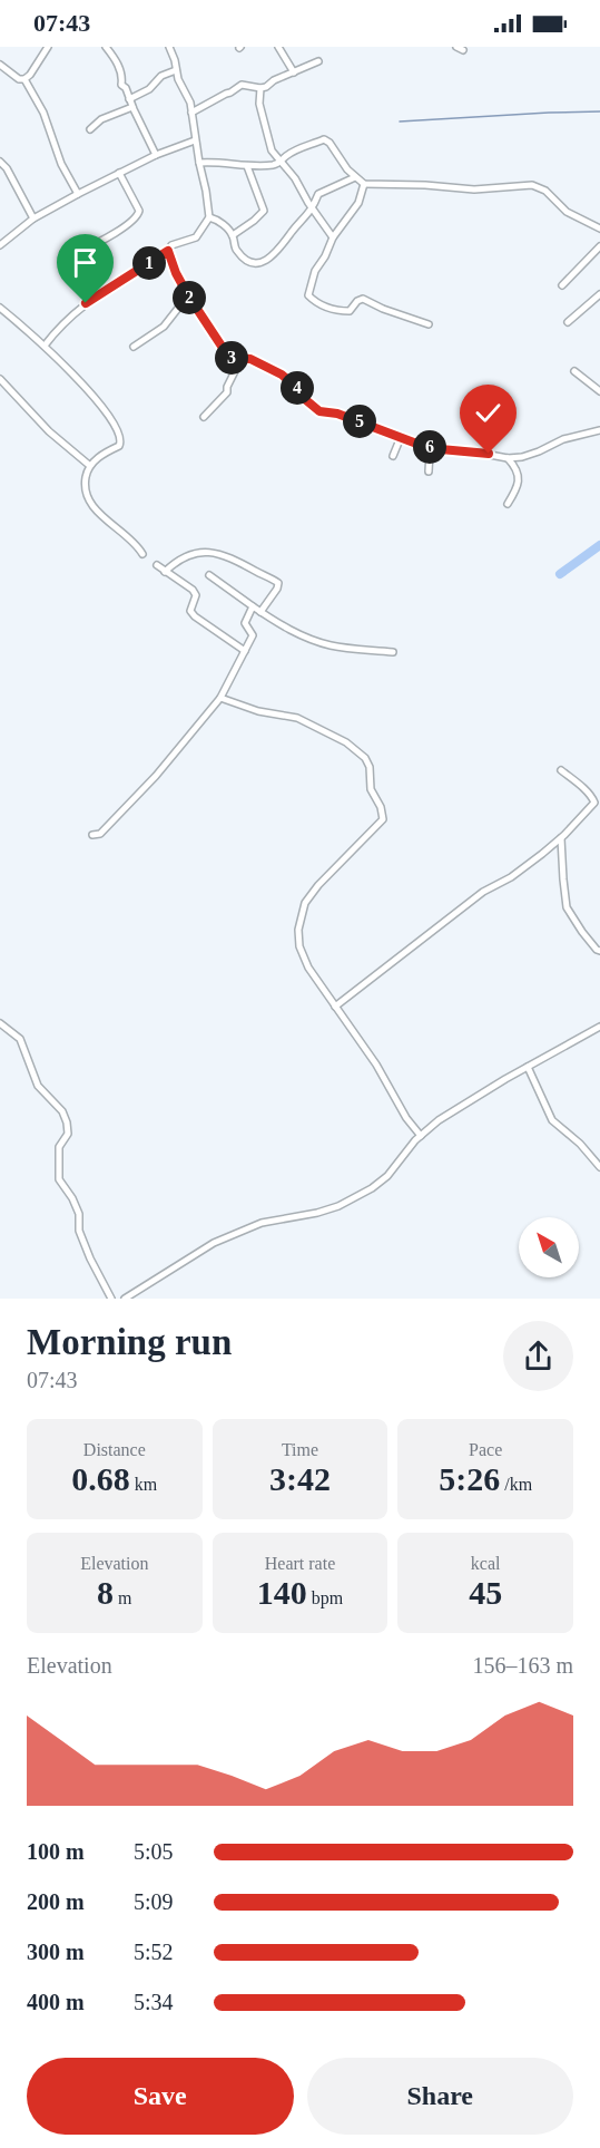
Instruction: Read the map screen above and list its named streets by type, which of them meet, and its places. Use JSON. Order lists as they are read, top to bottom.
{
  "north": "top left",
  "page": {
    "status": "07:43",
    "pins": [
      "1",
      "2",
      "3",
      "4",
      "5",
      "6"
    ],
    "heading": ["Morning run", "07:43"],
    "stats": [
      ["Distance", "0.68 km"],
      ["Time", "3:42"],
      ["Pace", "5:26 /km"],
      ["Elevation", "8 m"],
      ["Heart rate", "140 bpm"],
      ["kcal", "45"]
    ],
    "chart": ["Elevation", "156–163 m"],
    "list": [
      {
        "name": "100 m",
        "note": "5:05"
      },
      {
        "name": "200 m",
        "note": "5:09"
      },
      {
        "name": "300 m",
        "note": "5:52"
      },
      {
        "name": "400 m",
        "note": "5:34"
      }
    ],
    "buttons": ["Save", "Share"]
  }
}
